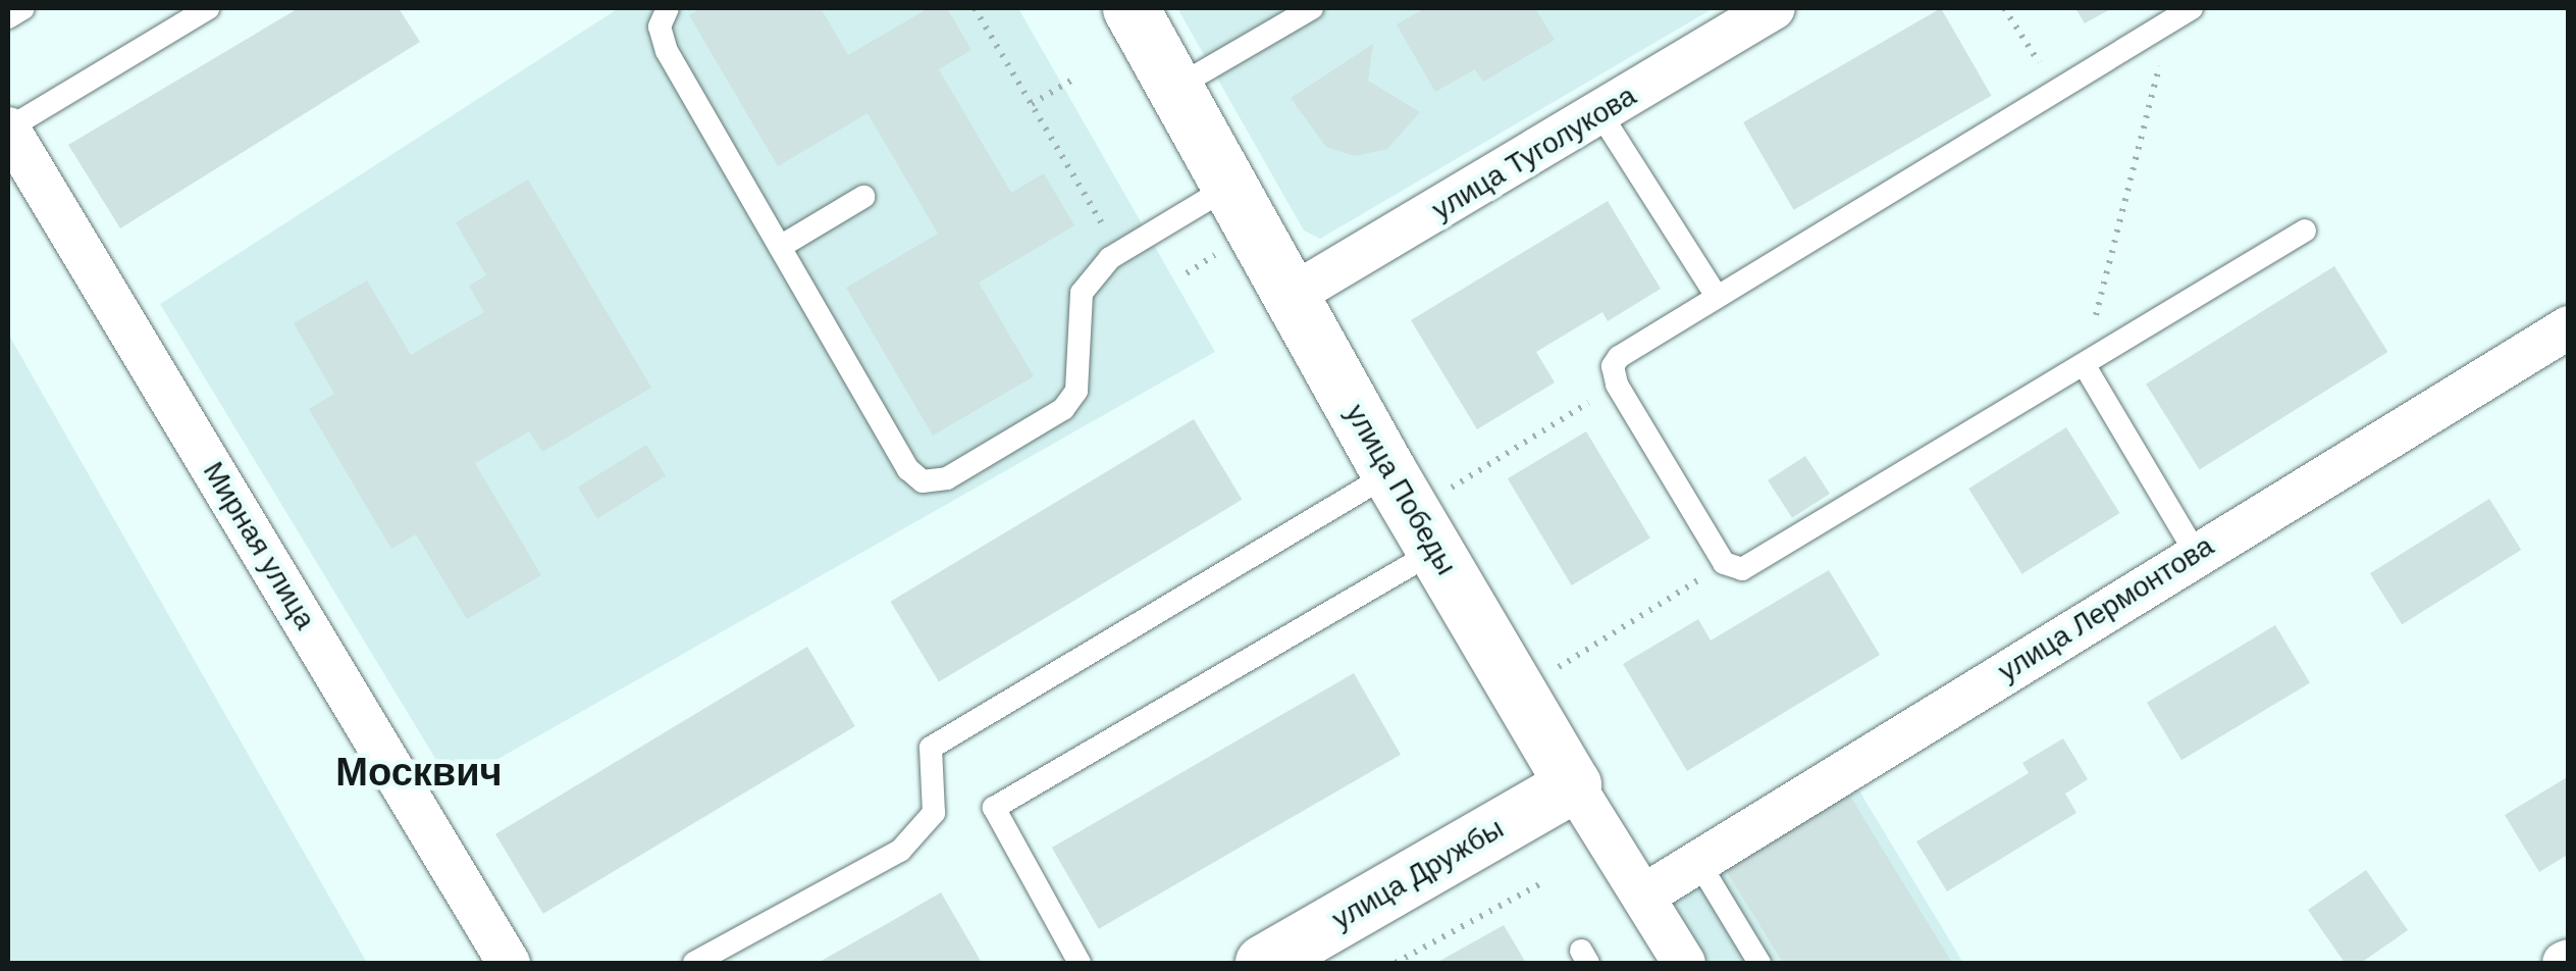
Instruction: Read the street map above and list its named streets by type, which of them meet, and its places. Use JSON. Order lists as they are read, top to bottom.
{
  "streets": {
    "street": [
      "улица Туголукова",
      "улица Победы",
      "Мирная улица",
      "улица Лермонтова",
      "улица Дружбы"
    ]
  },
  "crossings": [
    ["улица Туголукова", "улица Победы"],
    ["улица Победы", "улица Лермонтова"],
    ["улица Победы", "улица Дружбы"]
  ],
  "districts": ["Москвич"]
}
